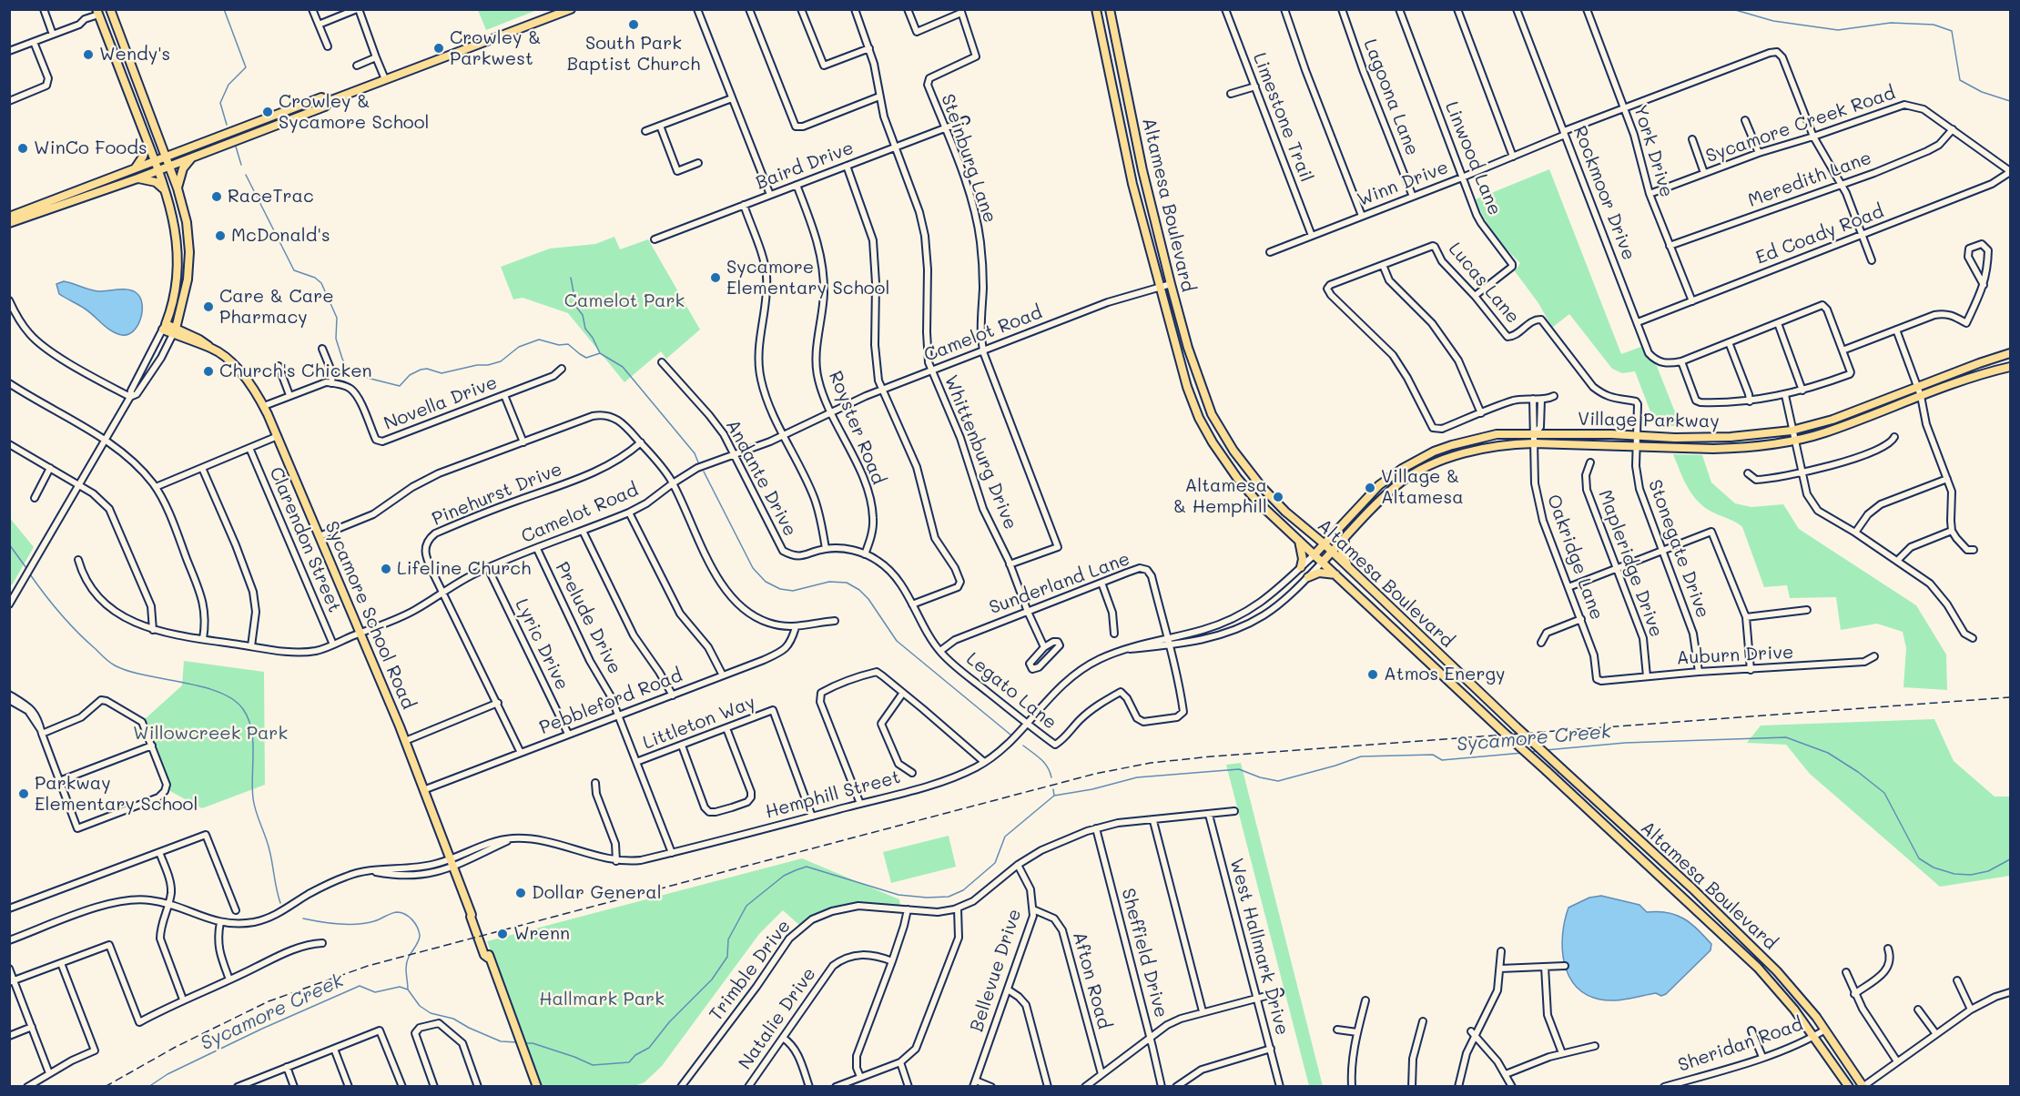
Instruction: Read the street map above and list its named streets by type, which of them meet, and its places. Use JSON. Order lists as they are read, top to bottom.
{
  "streets": {
    "main road": ["Altamesa Boulevard", "Village Parkway", "Sycamore School Road"],
    "street": [
      "Lagoona Lane",
      "Limestone Trail",
      "Sycamore Creek Road",
      "York Drive",
      "Steinburg Lane",
      "Linwood Lane",
      "Baird Drive",
      "Meredith Lane",
      "Winn Drive",
      "Rockmoor Drive",
      "Ed Coady Road",
      "Lucas Lane",
      "Camelot Road",
      "Novella Drive",
      "Royster Road",
      "Whittenburg Drive",
      "Andante Drive",
      "Pinehurst Drive",
      "Clarendon Street",
      "Stonegate Drive",
      "Oakridge Lane",
      "Mapleridge Drive",
      "Sunderland Lane",
      "Prelude Drive",
      "Lyric Drive",
      "Auburn Drive",
      "Legato Lane",
      "Pebbleford Road",
      "Littleton Way",
      "Hemphill Street",
      "West Hallmark Drive",
      "Sheffield Drive",
      "Trimble Drive",
      "Bellevue Drive",
      "Afton Road",
      "Natalie Drive",
      "Sheridan Road"
    ]
  },
  "crossings": [
    ["Lagoona Lane", "Winn Drive"],
    ["Limestone Trail", "Winn Drive"],
    ["Sycamore Creek Road", "York Drive"],
    ["Sycamore Creek Road", "Meredith Lane"],
    ["Sycamore Creek Road", "Winn Drive"],
    ["Sycamore Creek Road", "Ed Coady Road"],
    ["York Drive", "Meredith Lane"],
    ["York Drive", "Winn Drive"],
    ["York Drive", "Ed Coady Road"],
    ["Steinburg Lane", "Baird Drive"],
    ["Steinburg Lane", "Camelot Road"],
    ["Steinburg Lane", "Whittenburg Drive"],
    ["Linwood Lane", "Winn Drive"],
    ["Linwood Lane", "Lucas Lane"],
    ["Baird Drive", "Royster Road"],
    ["Baird Drive", "Whittenburg Drive"],
    ["Winn Drive", "Rockmoor Drive"],
    ["Rockmoor Drive", "Ed Coady Road"],
    ["Altamesa Boulevard", "Camelot Road"],
    ["Altamesa Boulevard", "Village Parkway"],
    ["Altamesa Boulevard", "Hemphill Street"],
    ["Altamesa Boulevard", "Sheridan Road"],
    ["Lucas Lane", "Stonegate Drive"],
    ["Camelot Road", "Royster Road"],
    ["Camelot Road", "Whittenburg Drive"],
    ["Camelot Road", "Andante Drive"],
    ["Camelot Road", "Pinehurst Drive"],
    ["Camelot Road", "Clarendon Street"],
    ["Camelot Road", "Sycamore School Road"],
    ["Camelot Road", "Prelude Drive"],
    ["Camelot Road", "Lyric Drive"],
    ["Village Parkway", "Stonegate Drive"],
    ["Village Parkway", "Oakridge Lane"],
    ["Village Parkway", "Hemphill Street"],
    ["Royster Road", "Legato Lane"],
    ["Whittenburg Drive", "Sunderland Lane"],
    ["Andante Drive", "Legato Lane"],
    ["Pinehurst Drive", "Pebbleford Road"],
    ["Stonegate Drive", "Auburn Drive"],
    ["Oakridge Lane", "Auburn Drive"],
    ["Mapleridge Drive", "Auburn Drive"],
    ["Sunderland Lane", "Legato Lane"],
    ["Sunderland Lane", "Hemphill Street"],
    ["Sycamore School Road", "Pebbleford Road"],
    ["Sycamore School Road", "Hemphill Street"],
    ["Prelude Drive", "Pebbleford Road"],
    ["Prelude Drive", "Littleton Way"],
    ["Prelude Drive", "Hemphill Street"],
    ["Lyric Drive", "Pebbleford Road"],
    ["Legato Lane", "Hemphill Street"],
    ["Littleton Way", "Hemphill Street"],
    ["West Hallmark Drive", "Trimble Drive"],
    ["Sheffield Drive", "Trimble Drive"],
    ["Trimble Drive", "Bellevue Drive"],
    ["Bellevue Drive", "Afton Road"]
  ],
  "water": ["Sycamore Creek"],
  "parks": ["Camelot Park", "Willowcreek Park", "Hallmark Park"],
  "places": [
    "South Park Baptist Church",
    "Crowley & Parkwest",
    "Wendy's",
    "Crowley & Sycamore School",
    "WinCo Foods",
    "RaceTrac",
    "McDonald's",
    "Sycamore Elementary School",
    "Care & Care Pharmacy",
    "Church's Chicken",
    "Village & Altamesa",
    "Altamesa & Hemphill",
    "Lifeline Church",
    "Atmos Energy",
    "Parkway Elementary School",
    "Dollar General",
    "Wrenn"
  ]
}
